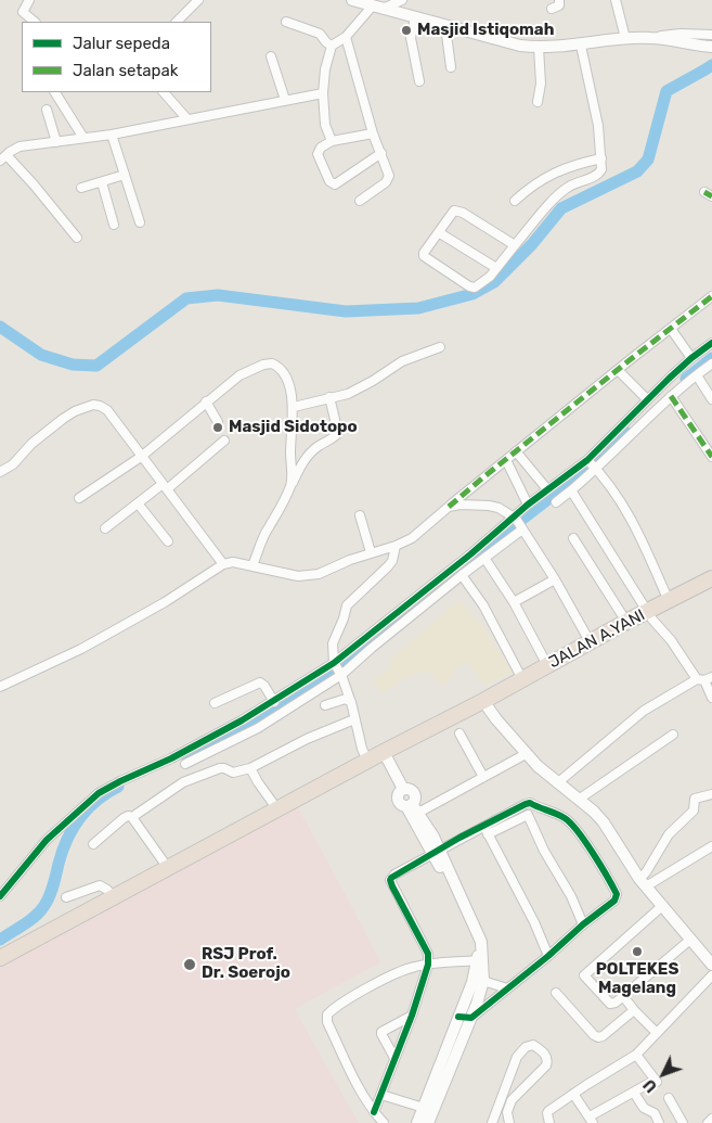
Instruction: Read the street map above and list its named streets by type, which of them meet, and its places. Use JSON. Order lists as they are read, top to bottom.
{
  "streets": {
    "highway": ["JALAN A.YANI"]
  },
  "places": [
    "Masjid Istiqomah",
    "Masjid Sidotopo",
    "POLTEKES Magelang",
    "RSJ Prof. Dr. Soerojo"
  ],
  "legend": ["Jalur sepeda", "Jalan setapak"],
  "north": "bottom left"
}
